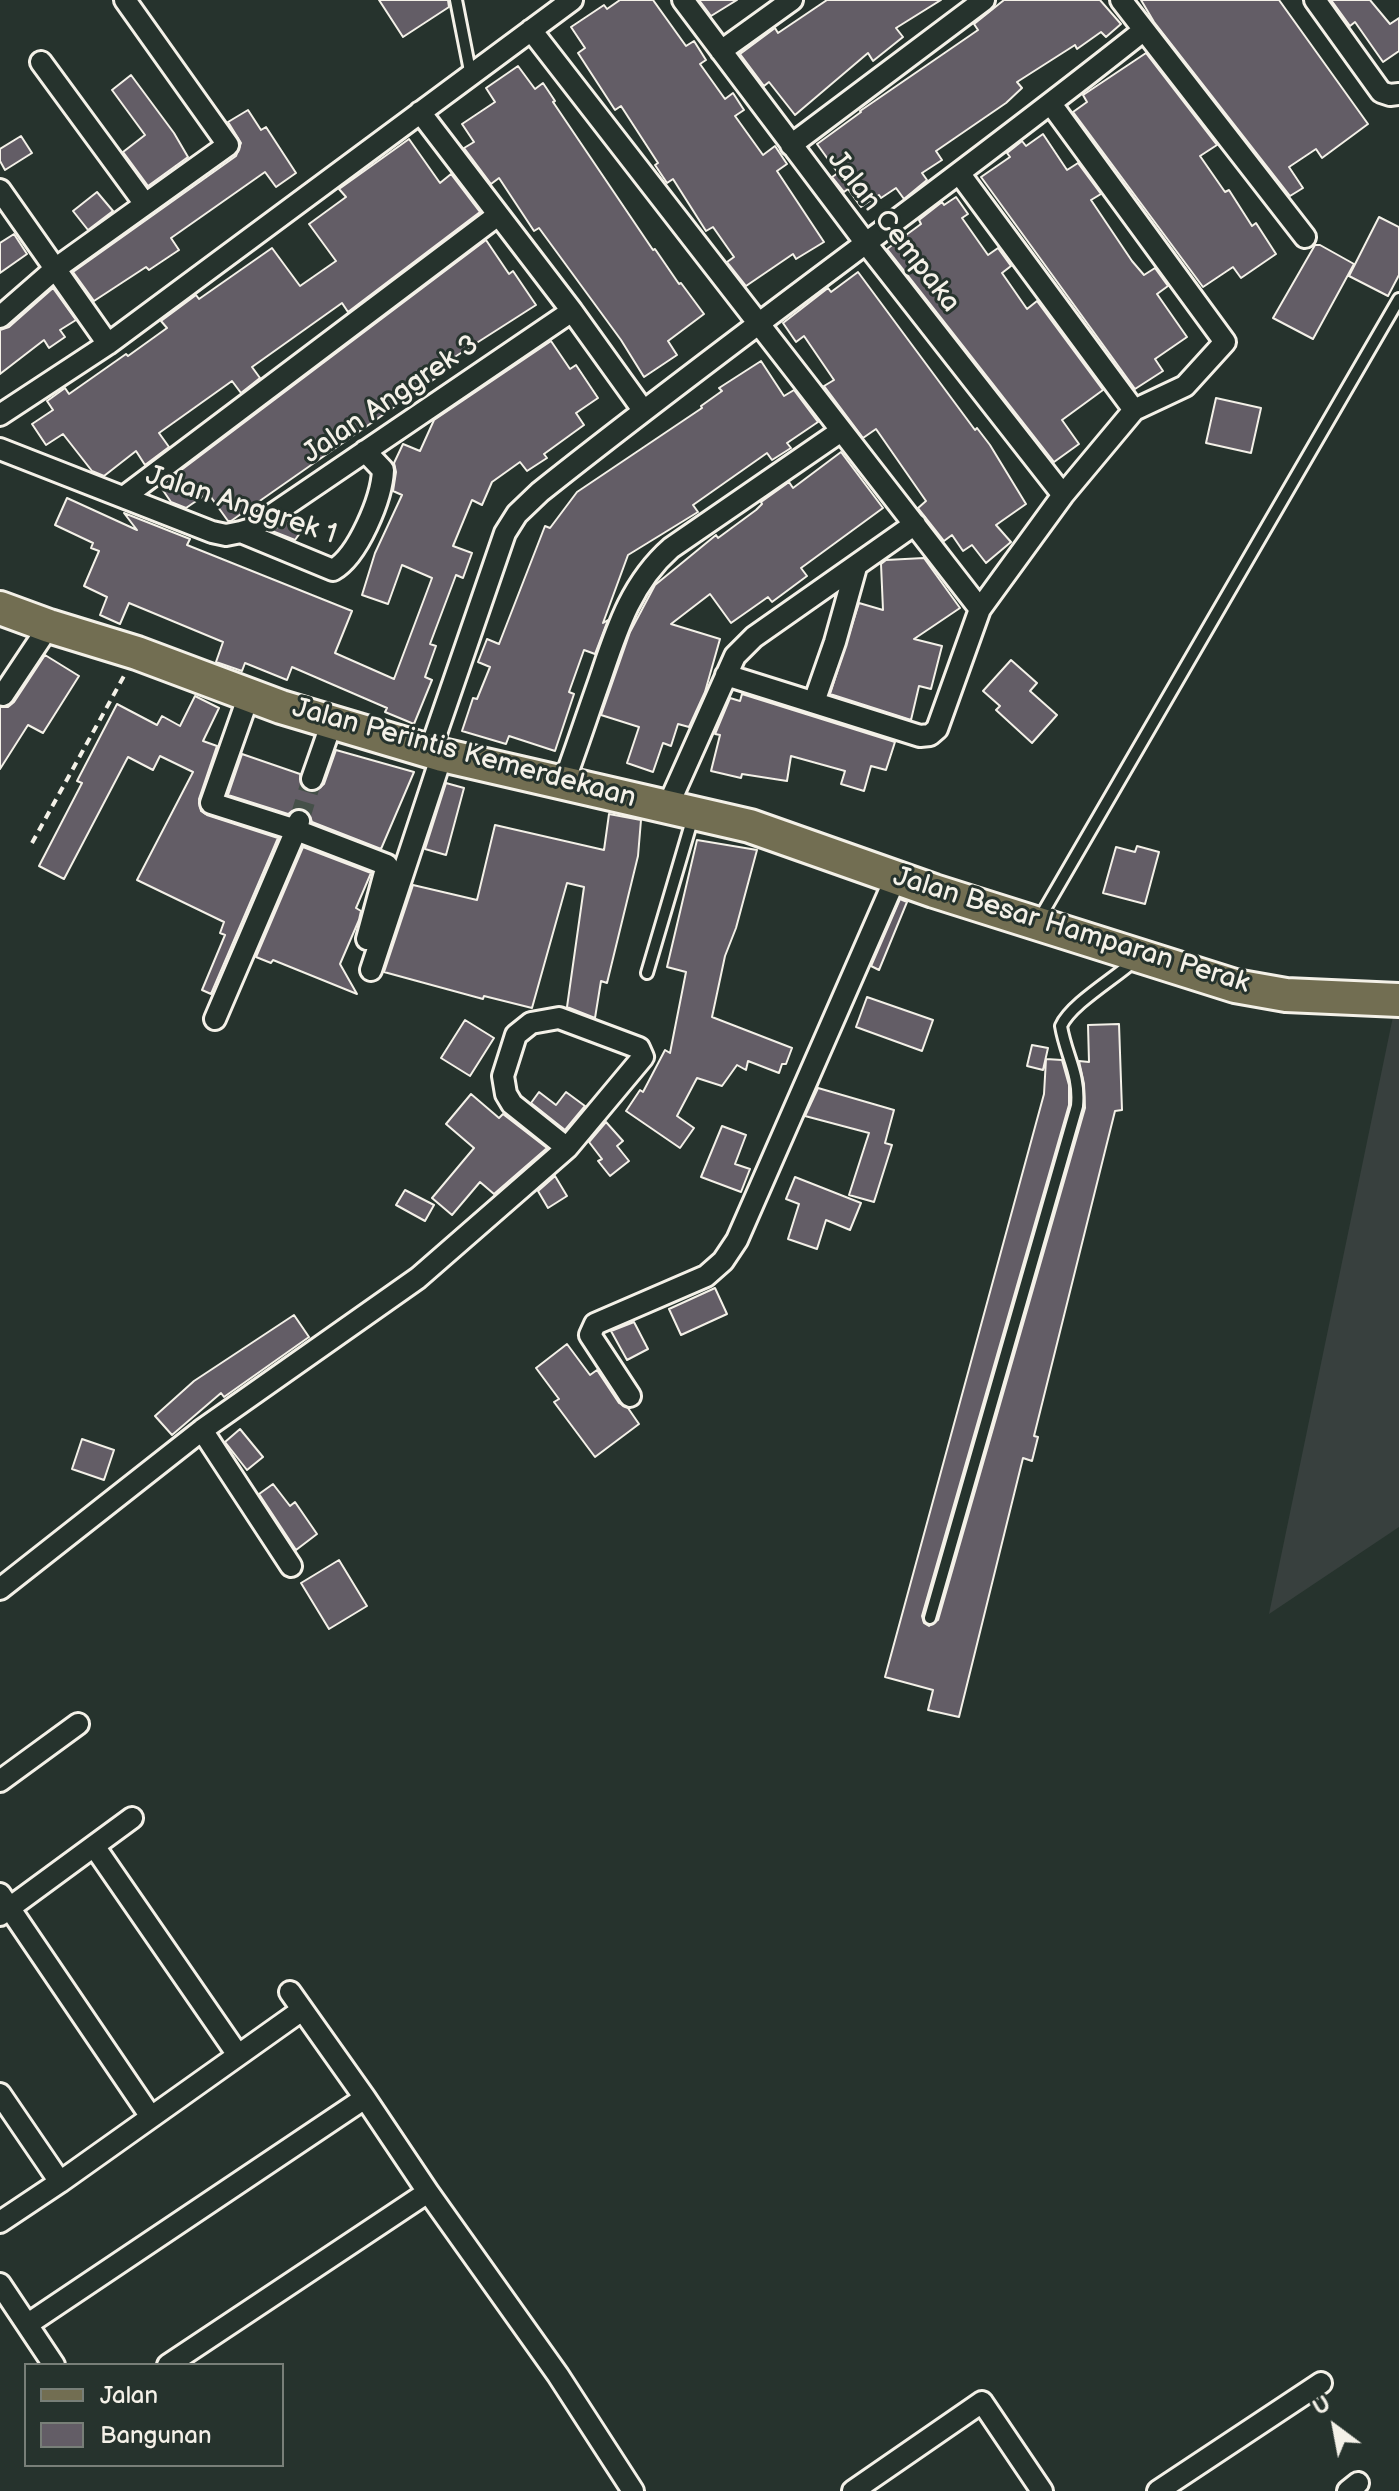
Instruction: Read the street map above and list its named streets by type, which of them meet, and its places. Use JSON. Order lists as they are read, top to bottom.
{
  "streets": {
    "main road": ["Jalan Perintis Kemerdekaan", "Jalan Besar Hamparan Perak"],
    "street": ["Jalan Cempaka", "Jalan Anggrek 3", "Jalan Anggrek 1"]
  },
  "crossings": [
    ["Jalan Anggrek 3", "Jalan Anggrek 1"],
    ["Jalan Perintis Kemerdekaan", "Jalan Besar Hamparan Perak"]
  ],
  "legend": ["Jalan", "Bangunan"],
  "north": "top left"
}
